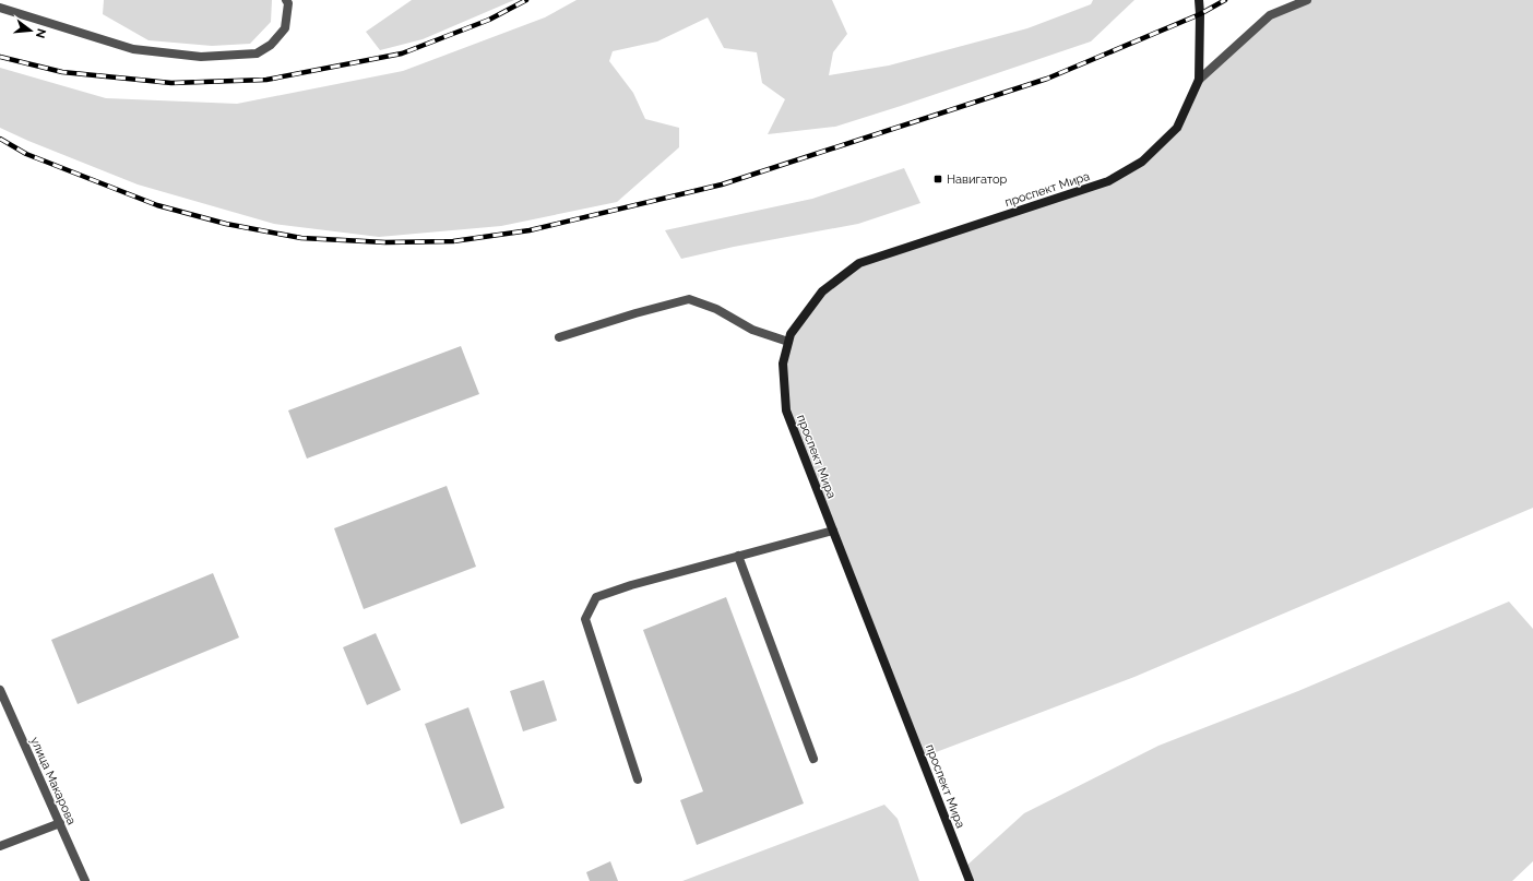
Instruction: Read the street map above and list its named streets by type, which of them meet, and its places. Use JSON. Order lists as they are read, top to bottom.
{
  "streets": {
    "main road": ["проспект Мира"],
    "street": ["улица Макарова"]
  },
  "places": {
    "transit": ["Навигатор"]
  },
  "north": "right"
}
